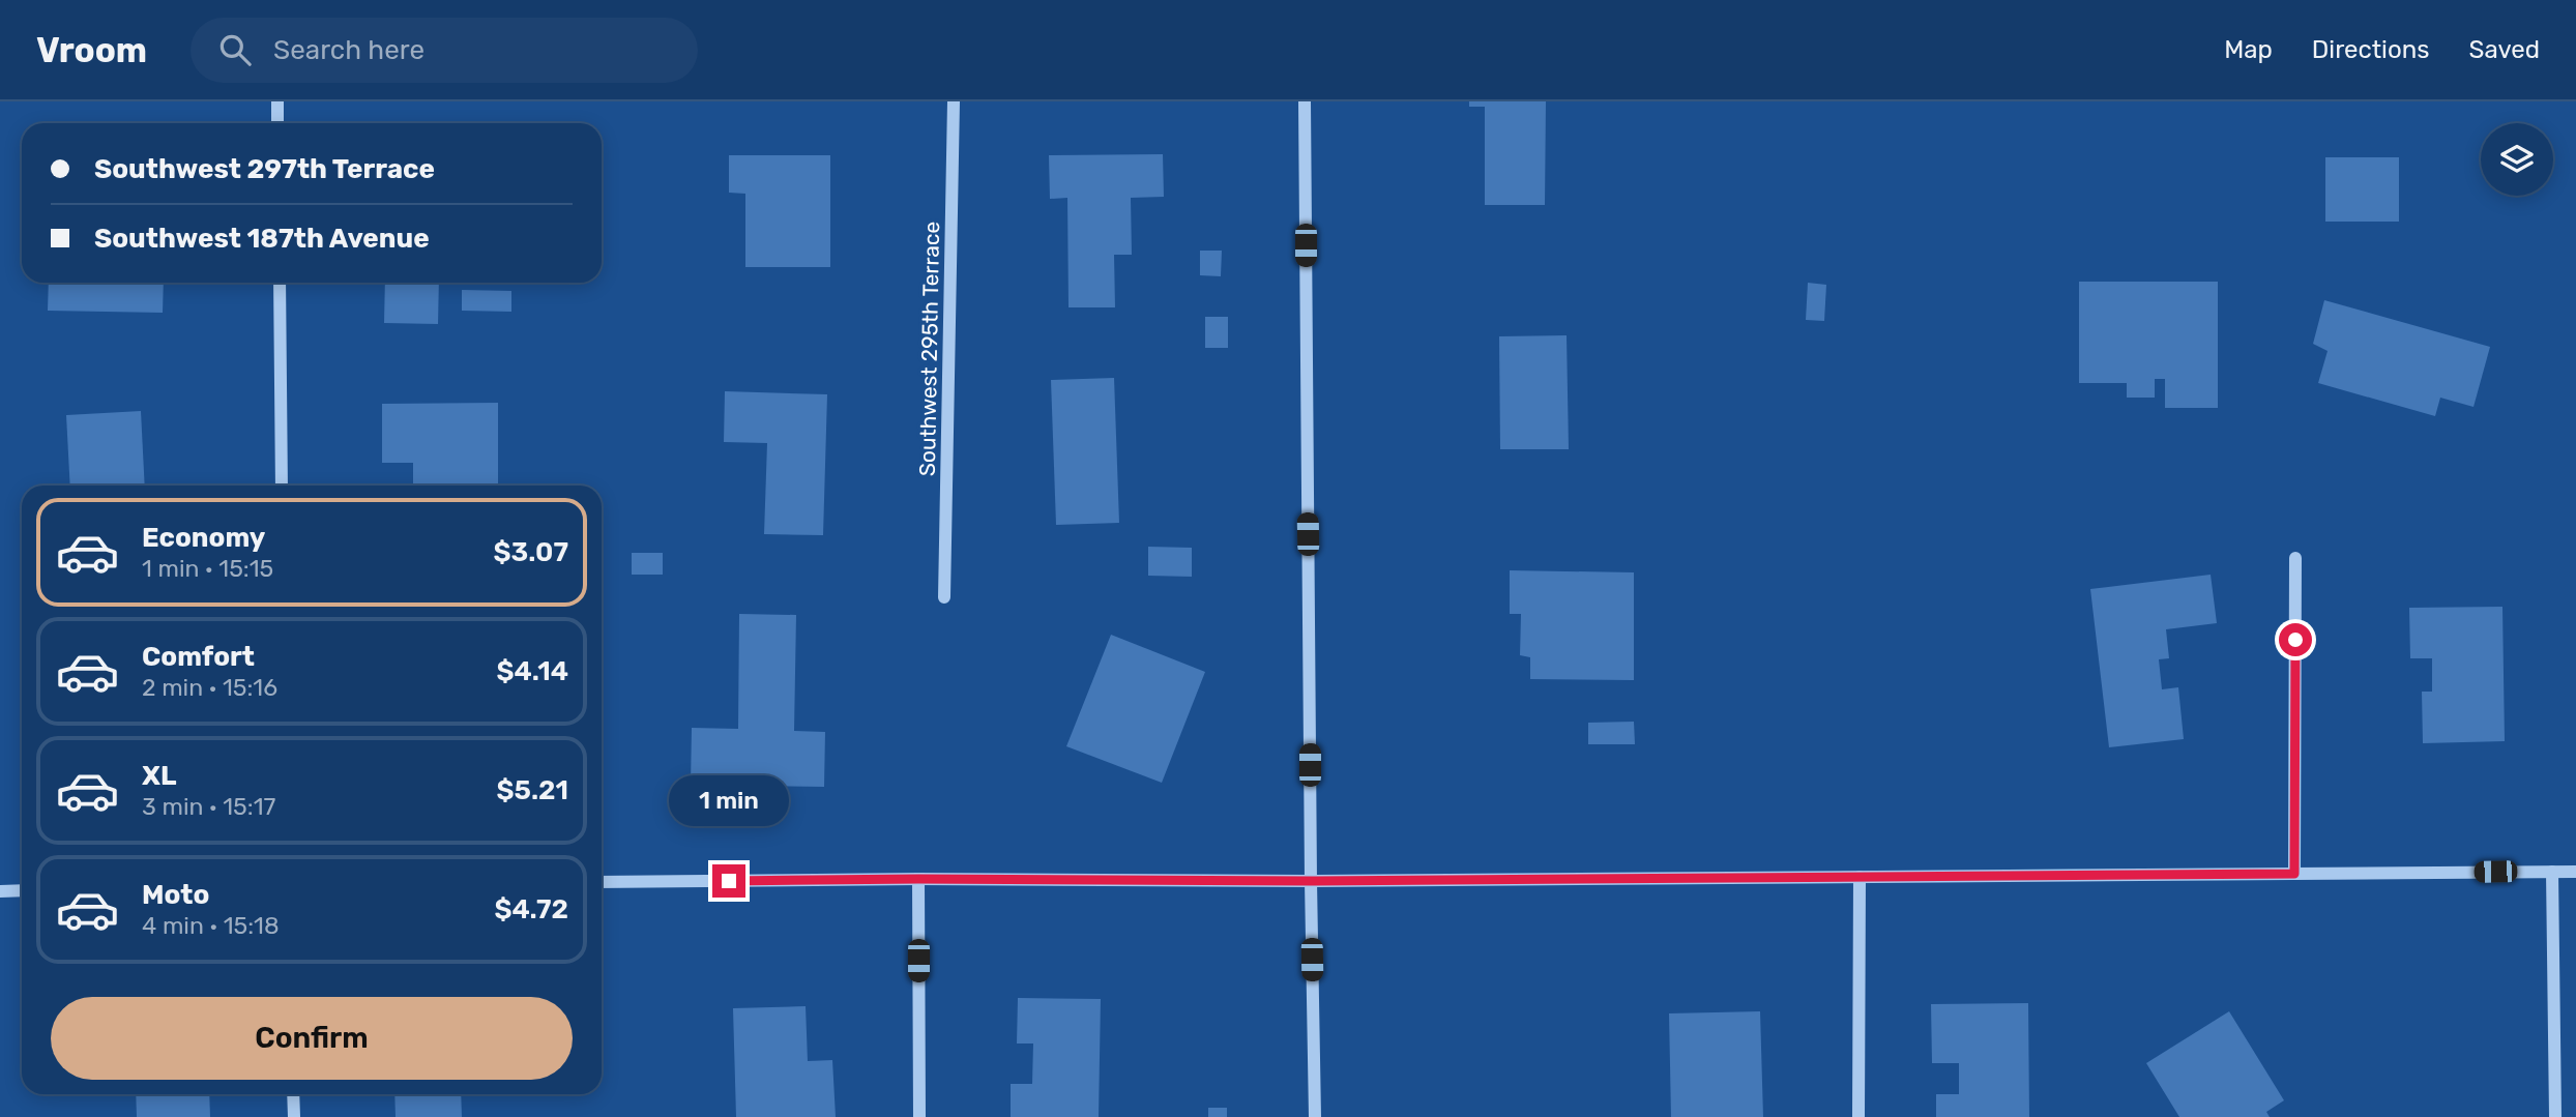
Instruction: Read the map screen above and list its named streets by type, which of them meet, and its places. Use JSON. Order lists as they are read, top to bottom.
{
  "streets": {
    "street": ["Southwest 295th Terrace"]
  },
  "page": {
    "header": "Vroom",
    "search": "Search here",
    "nav": ["Map", "Directions", "Saved"],
    "banner": ["Southwest 297th Terrace", "Southwest 187th Avenue"],
    "list": [
      {
        "name": "Economy",
        "note": "1 min · 15:15",
        "value": "$3.07"
      },
      {
        "name": "Comfort",
        "note": "2 min · 15:16",
        "value": "$4.14"
      },
      {
        "name": "XL",
        "note": "3 min · 15:17",
        "value": "$5.21"
      },
      {
        "name": "Moto",
        "note": "4 min · 15:18",
        "value": "$4.72"
      }
    ],
    "bubble": "1 min",
    "buttons": "Confirm"
  }
}
